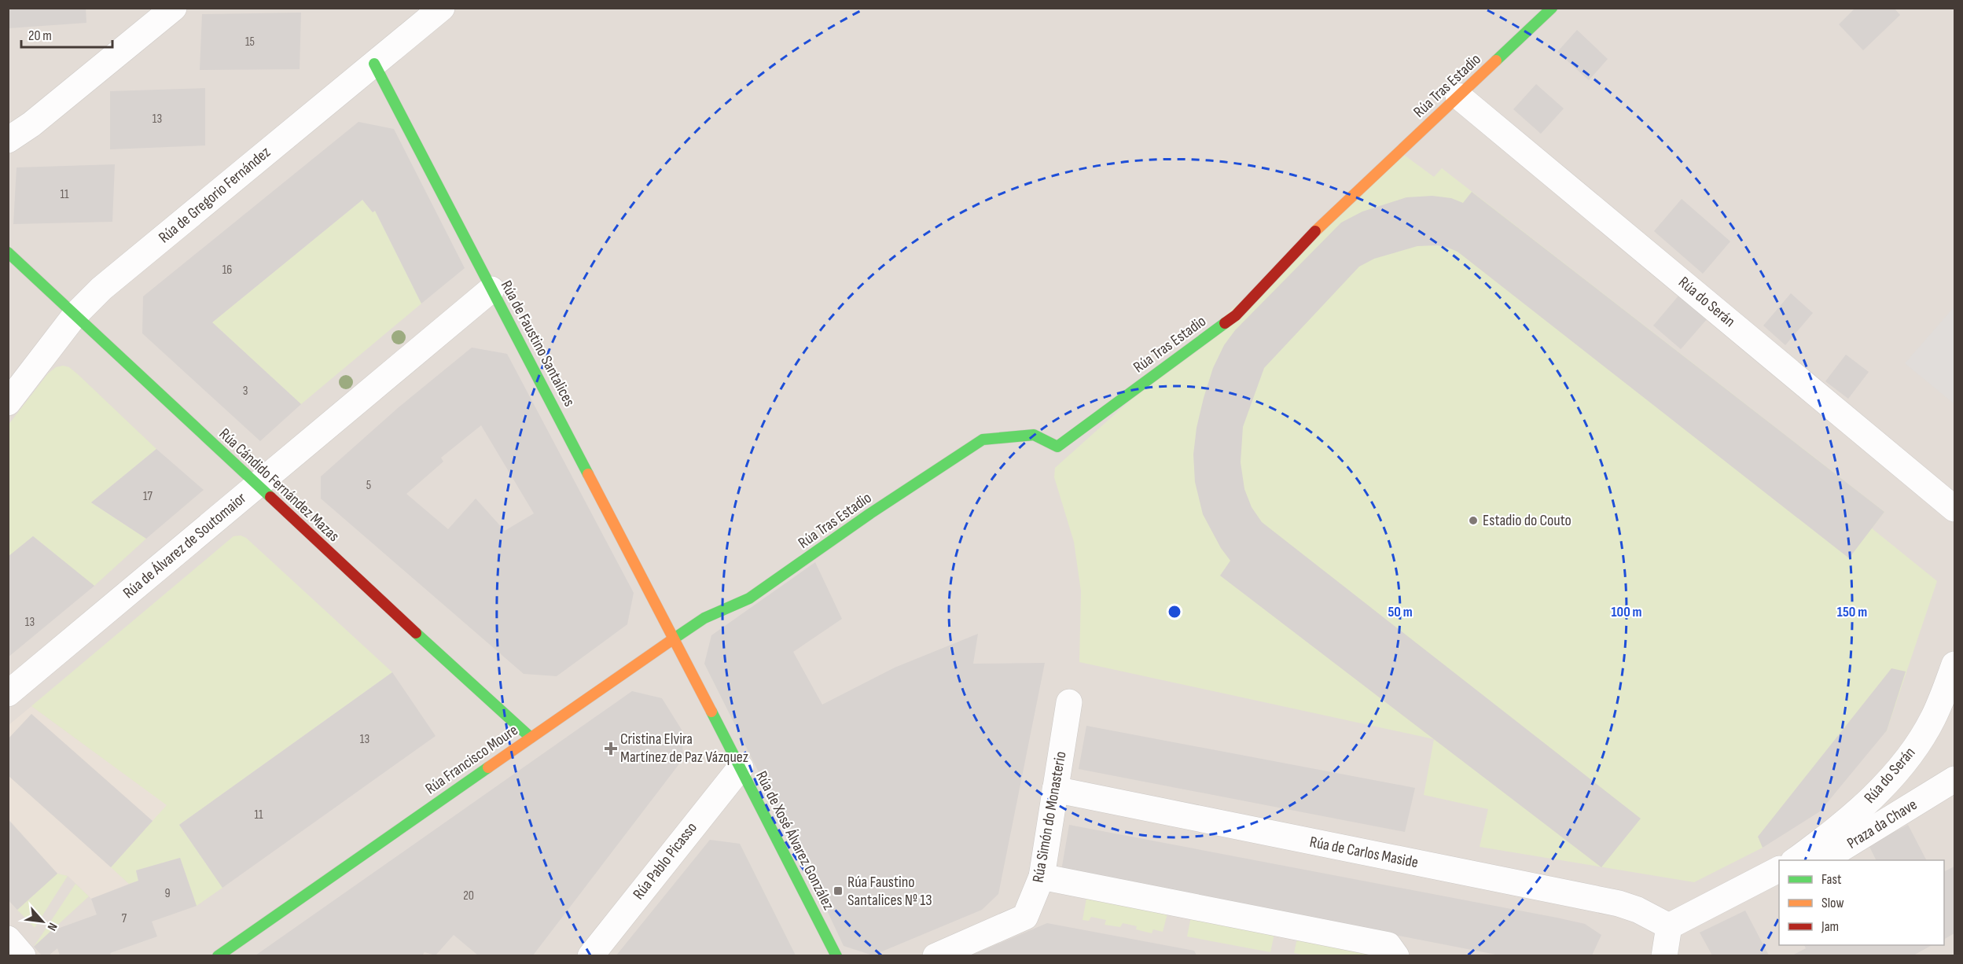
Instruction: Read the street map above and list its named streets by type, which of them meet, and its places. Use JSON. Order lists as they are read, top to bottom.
{
  "streets": {
    "street": [
      "Rúa Tras Estadio",
      "Rúa de Gregorio Fernández",
      "Rúa do Serán",
      "Rúa de Faustino Santalices",
      "Rúa Cándido Fernández Mazas",
      "Rúa de Álvarez de Soutomaior",
      "Rúa Francisco Moure",
      "Rúa Simón do Monasterio",
      "Praza da Chave",
      "Rúa de Xosé Álvarez González",
      "Rúa de Carlos Maside",
      "Rúa Pablo Picasso"
    ]
  },
  "crossings": [
    ["Rúa Tras Estadio", "Rúa do Serán"],
    ["Rúa Tras Estadio", "Rúa Francisco Moure"],
    ["Rúa de Gregorio Fernández", "Rúa de Faustino Santalices"],
    ["Rúa de Gregorio Fernández", "Rúa Cándido Fernández Mazas"],
    ["Rúa de Faustino Santalices", "Rúa de Álvarez de Soutomaior"],
    ["Rúa de Faustino Santalices", "Rúa Francisco Moure"],
    ["Rúa de Faustino Santalices", "Rúa de Xosé Álvarez González"],
    ["Rúa Cándido Fernández Mazas", "Rúa de Álvarez de Soutomaior"],
    ["Rúa Cándido Fernández Mazas", "Rúa Francisco Moure"],
    ["Rúa Francisco Moure", "Rúa de Xosé Álvarez González"],
    ["Rúa Simón do Monasterio", "Rúa de Carlos Maside"],
    ["Rúa de Xosé Álvarez González", "Rúa Pablo Picasso"]
  ],
  "places": {
    "other": ["Estadio do Couto"],
    "health": ["Cristina Elvira Martínez de Paz Vázquez"],
    "transit": ["Rúa Faustino Santalices Nº 13"]
  },
  "house_numbers": [
    "15",
    "13",
    "11",
    "16",
    "3",
    "5",
    "17",
    "13",
    "13",
    "11",
    "9",
    "20",
    "7"
  ],
  "legend": ["Fast", "Slow", "Jam"],
  "scale_bar": "20 m",
  "north": "bottom right",
  "rings": ["50 m", "100 m", "150 m"]
}
